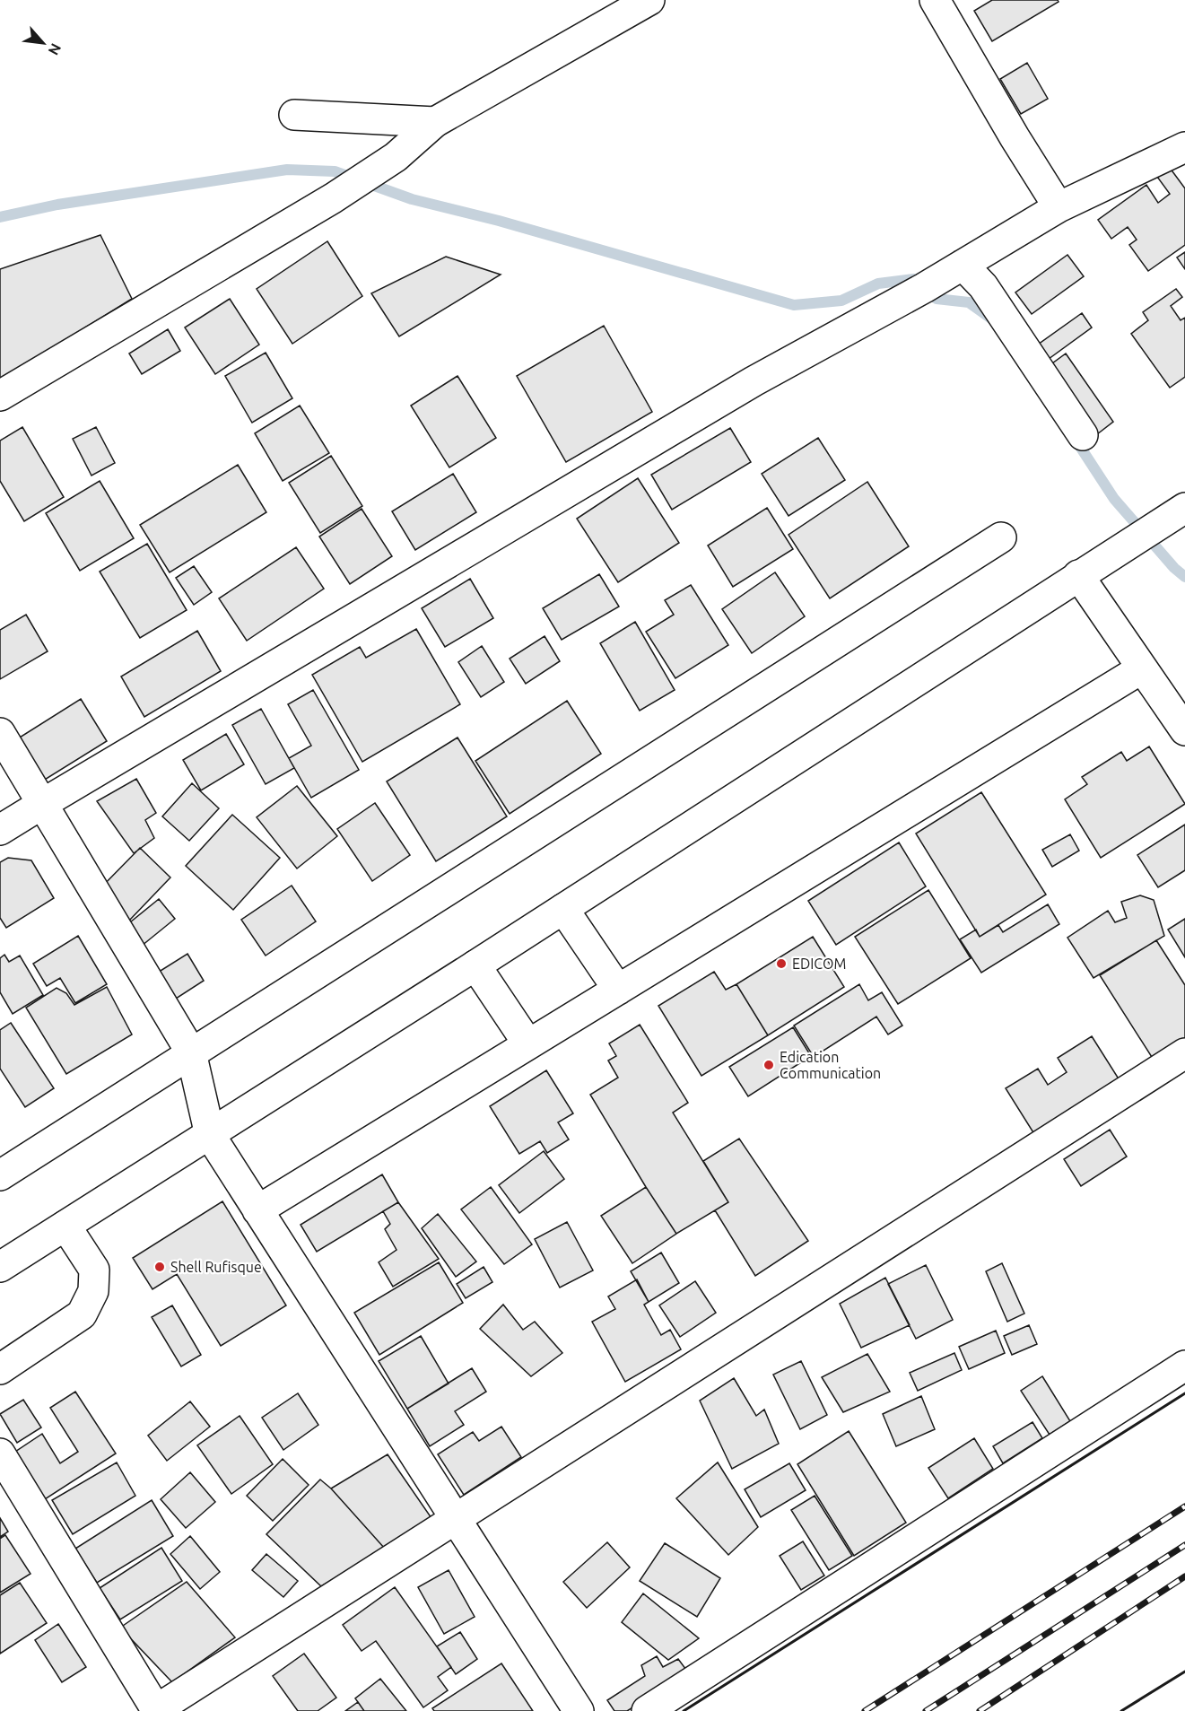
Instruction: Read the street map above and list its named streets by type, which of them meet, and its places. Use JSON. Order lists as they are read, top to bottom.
{
  "places": ["EDICOM", "Edication Communication", "Shell Rufisque"],
  "north": "bottom right"
}
